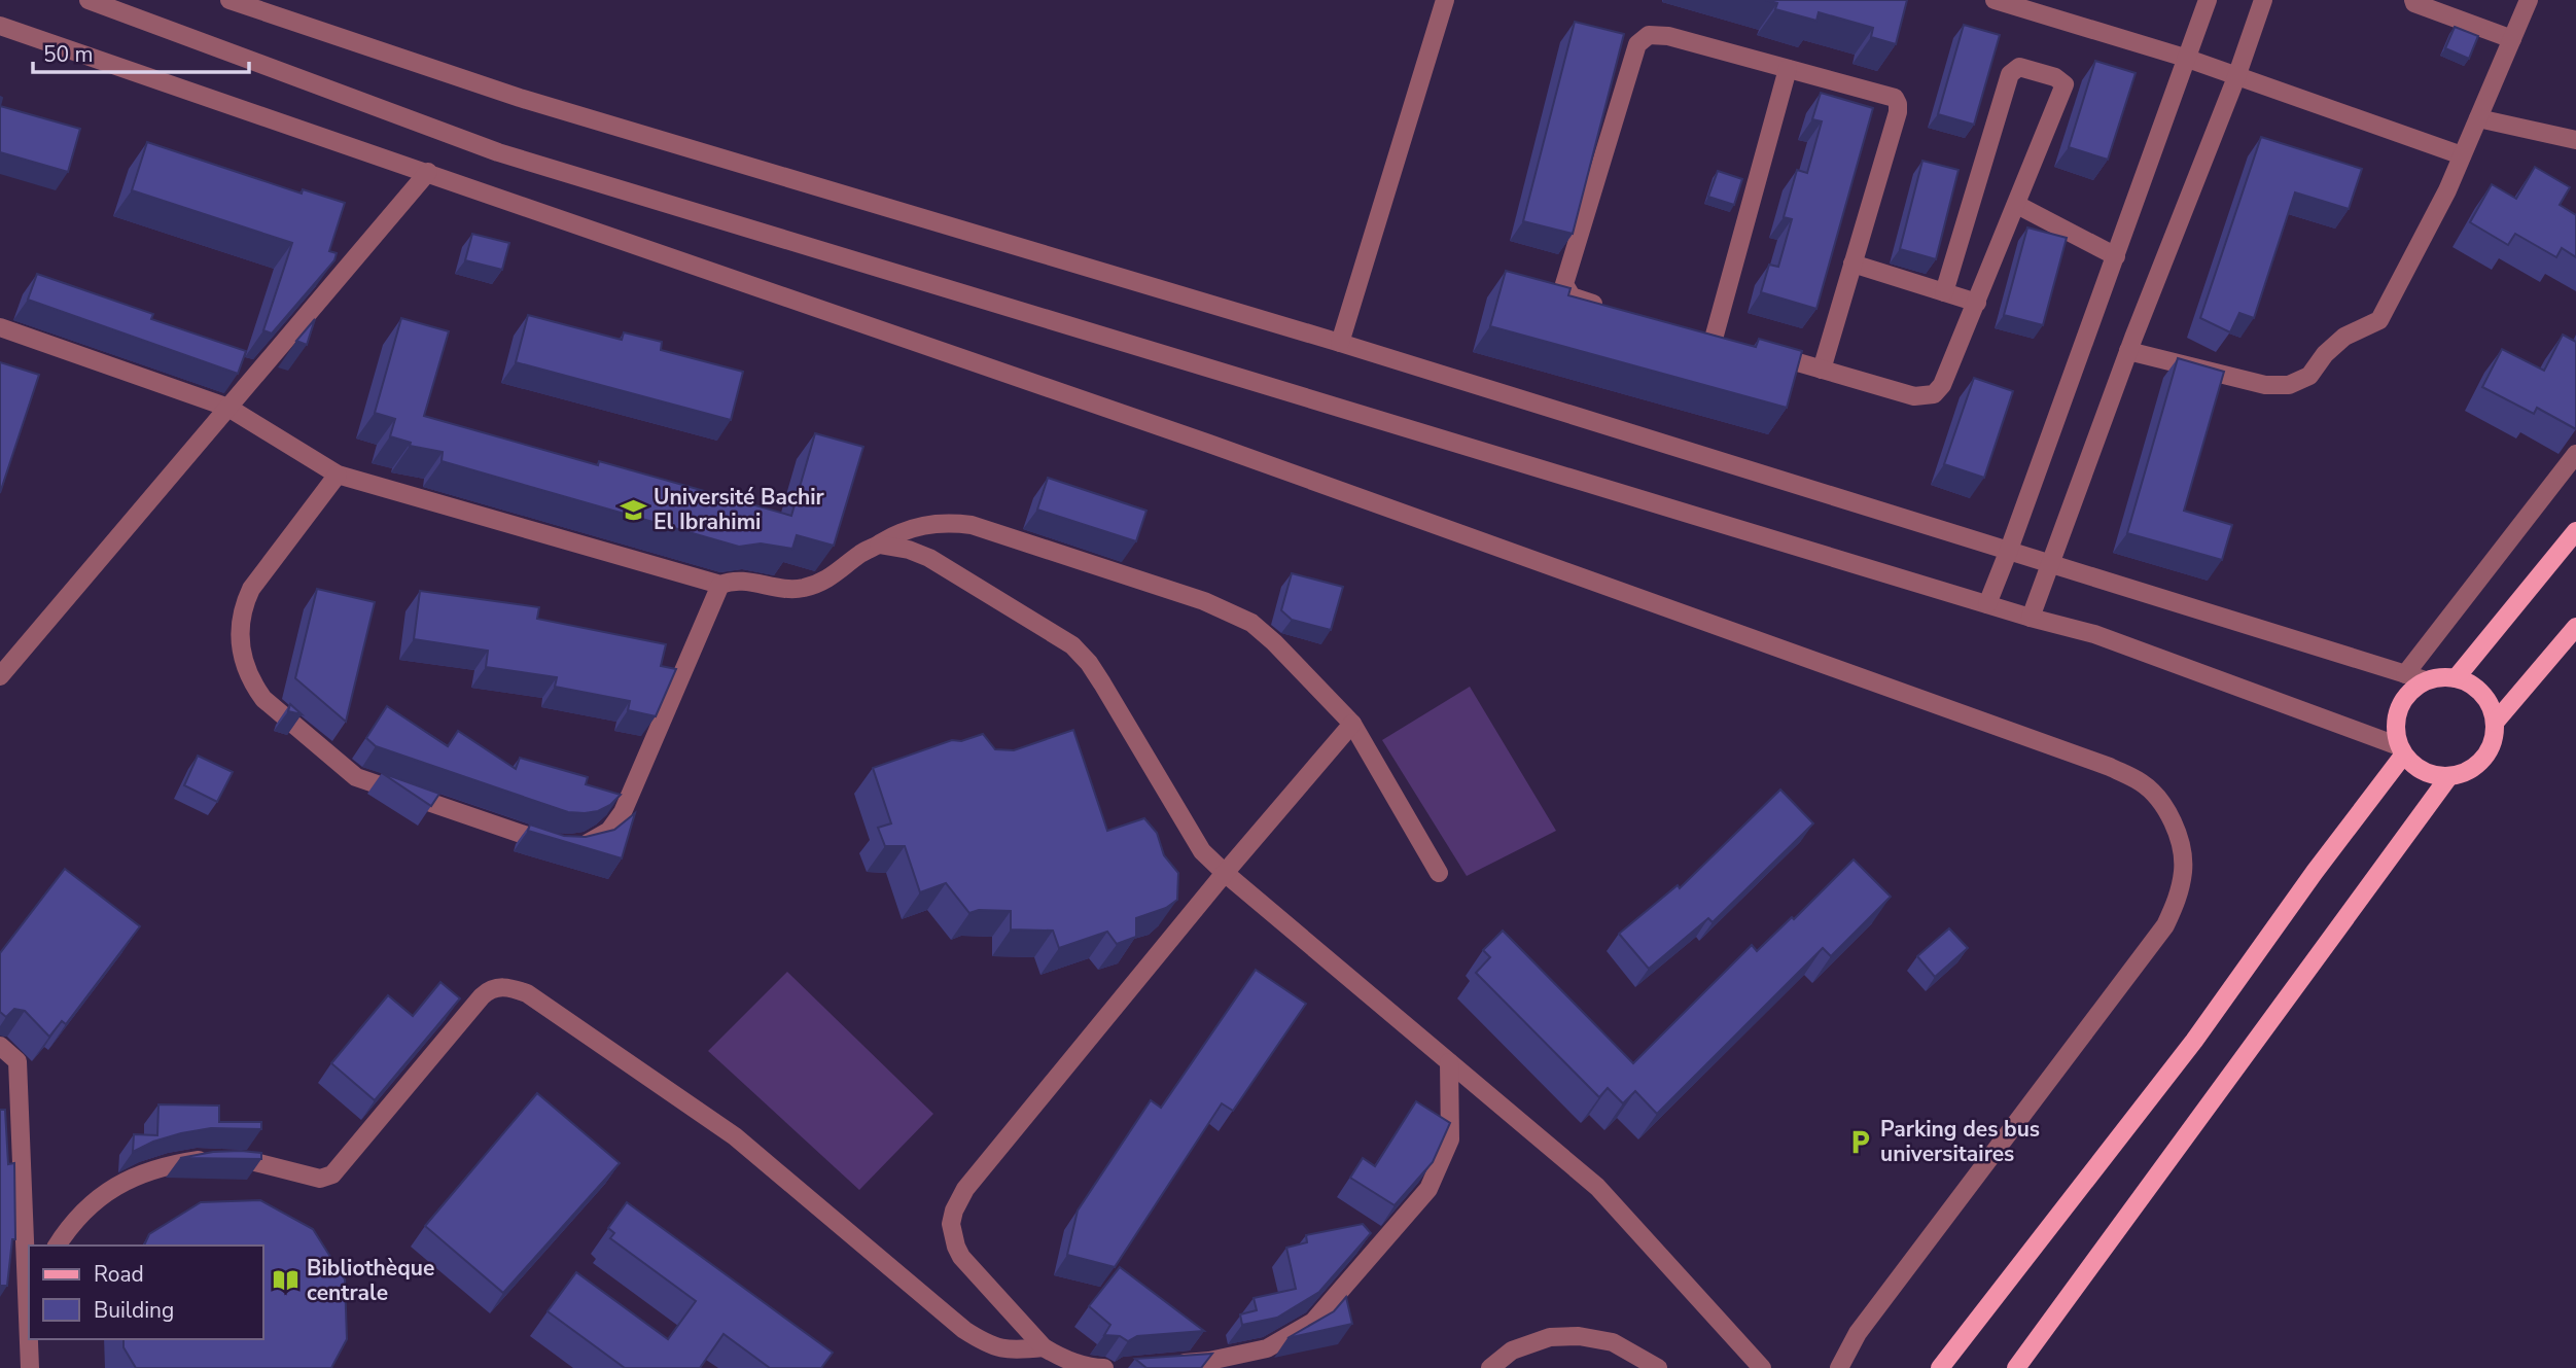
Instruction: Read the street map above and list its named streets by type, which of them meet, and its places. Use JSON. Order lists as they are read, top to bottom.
{
  "places": {
    "school or university": ["Université Bachir El Ibrahimi"],
    "parking": ["Parking des bus universitaires"],
    "library": ["Bibliothèque centrale"]
  },
  "legend": ["Road", "Building"],
  "scale_bar": "50 m"
}
